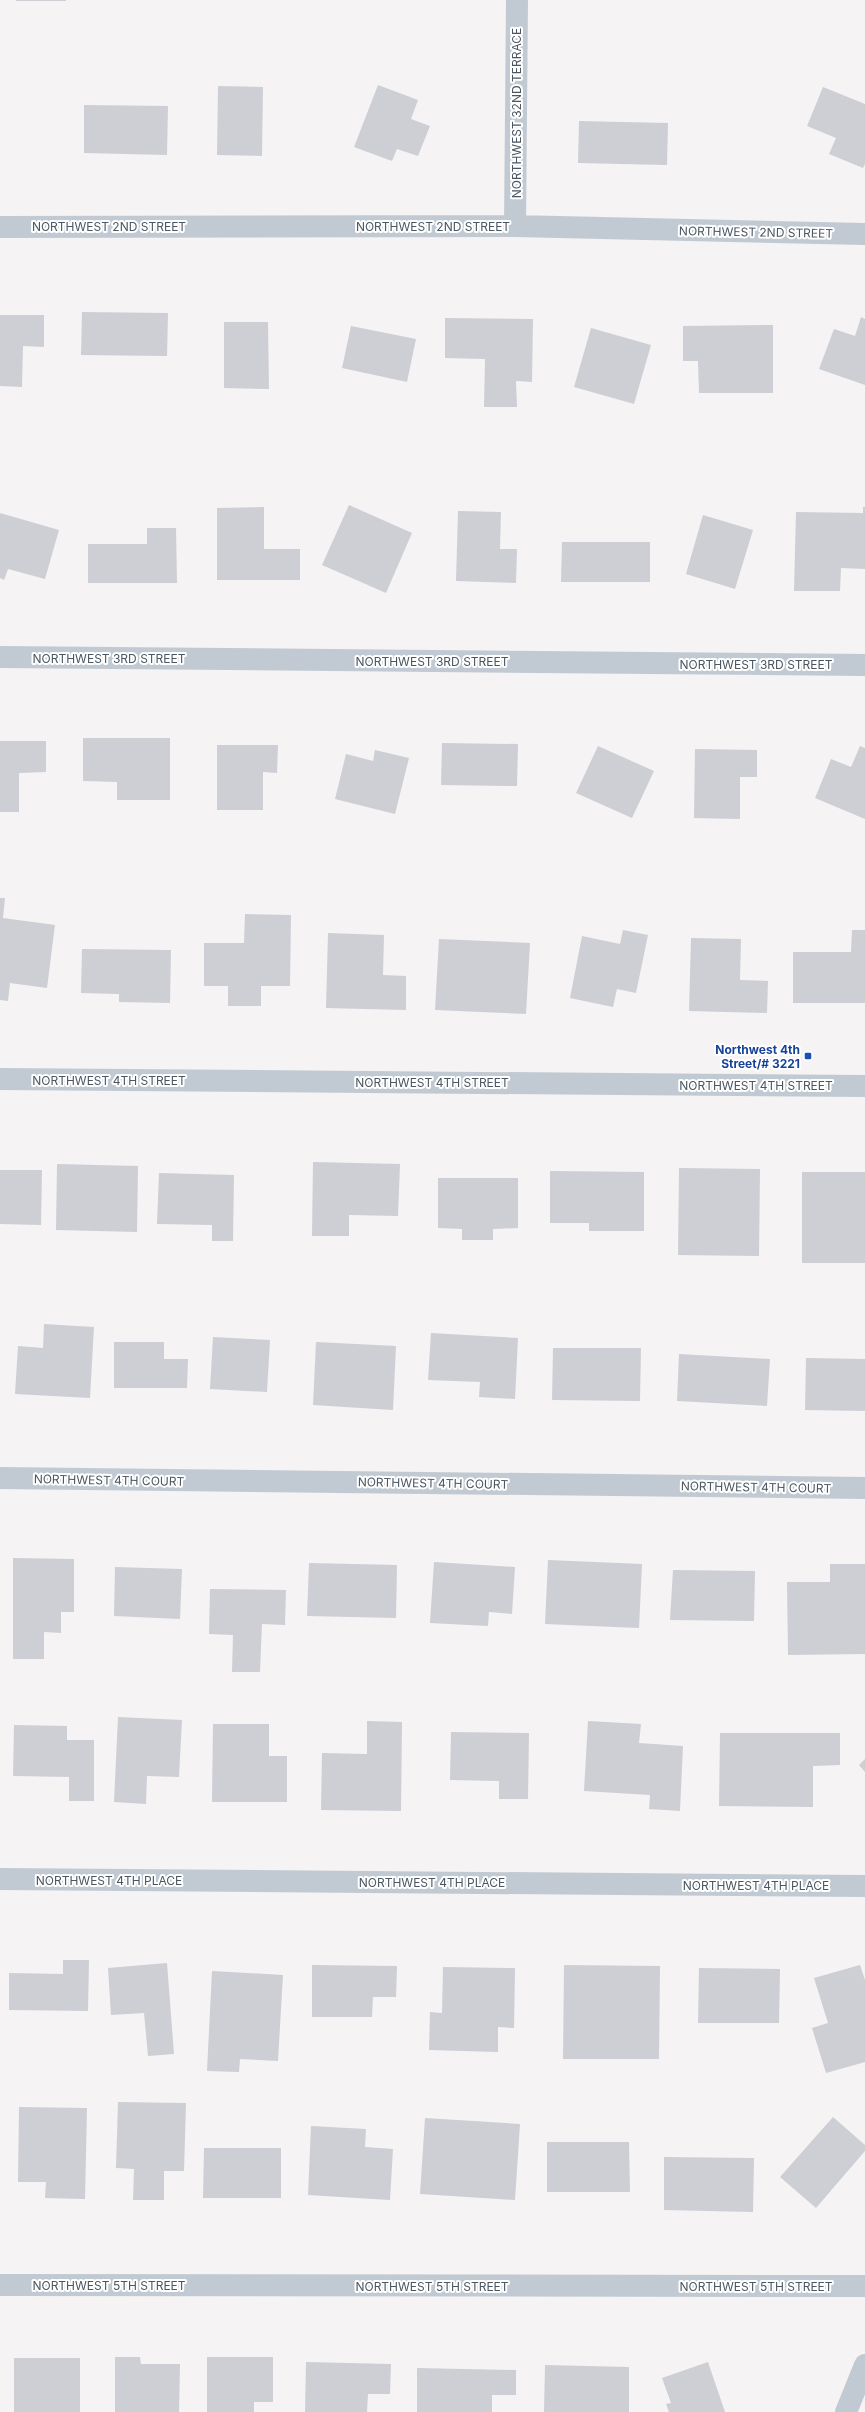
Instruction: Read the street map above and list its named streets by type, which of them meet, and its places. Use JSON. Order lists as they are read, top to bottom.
{
  "streets": {
    "street": [
      "NORTHWEST 32ND TERRACE",
      "NORTHWEST 2ND STREET",
      "NORTHWEST 3RD STREET",
      "NORTHWEST 4TH STREET",
      "NORTHWEST 4TH COURT",
      "NORTHWEST 4TH PLACE",
      "NORTHWEST 5TH STREET"
    ]
  },
  "crossings": [
    ["NORTHWEST 32ND TERRACE", "NORTHWEST 2ND STREET"]
  ],
  "places": {
    "transit": ["Northwest 4th Street/# 3221"]
  }
}
